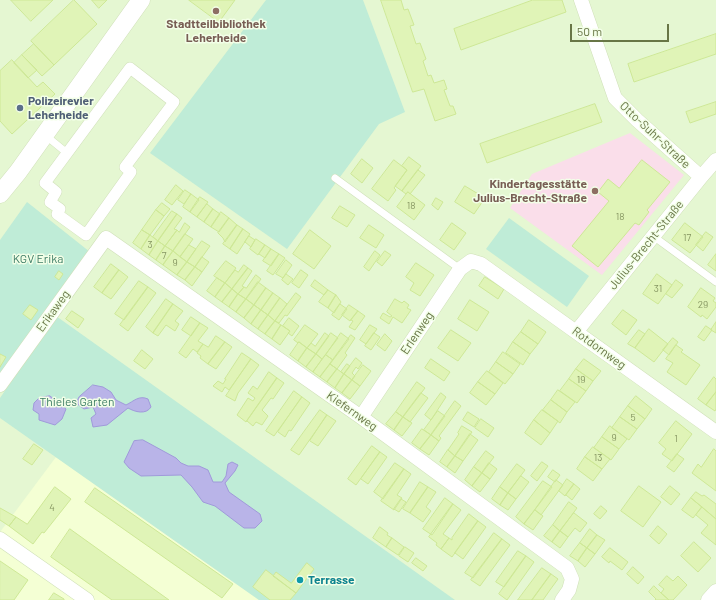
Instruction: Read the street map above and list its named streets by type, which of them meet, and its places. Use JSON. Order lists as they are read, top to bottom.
{
  "streets": {
    "street": [
      "Otto-Suhr-Straße",
      "Julius-Brecht-Straße",
      "Erikaweg",
      "Erlenweg",
      "Rotdornweg",
      "Kiefernweg"
    ]
  },
  "crossings": [
    ["Otto-Suhr-Straße", "Julius-Brecht-Straße"],
    ["Julius-Brecht-Straße", "Rotdornweg"],
    ["Erikaweg", "Kiefernweg"],
    ["Erlenweg", "Rotdornweg"],
    ["Erlenweg", "Kiefernweg"]
  ],
  "parks": ["KGV Erika", "Thieles Garten"],
  "places": [
    "Stadtteilbibliothek Leherheide",
    "Polizeirevier Leherheide",
    "Kindertagesstätte Julius-Brecht-Straße",
    "Terrasse"
  ],
  "house_numbers": [
    "18",
    "18",
    "17",
    "3",
    "7",
    "9",
    "31",
    "29",
    "19",
    "5",
    "9",
    "1",
    "13",
    "4"
  ],
  "scale_bar": "50 m"
}
